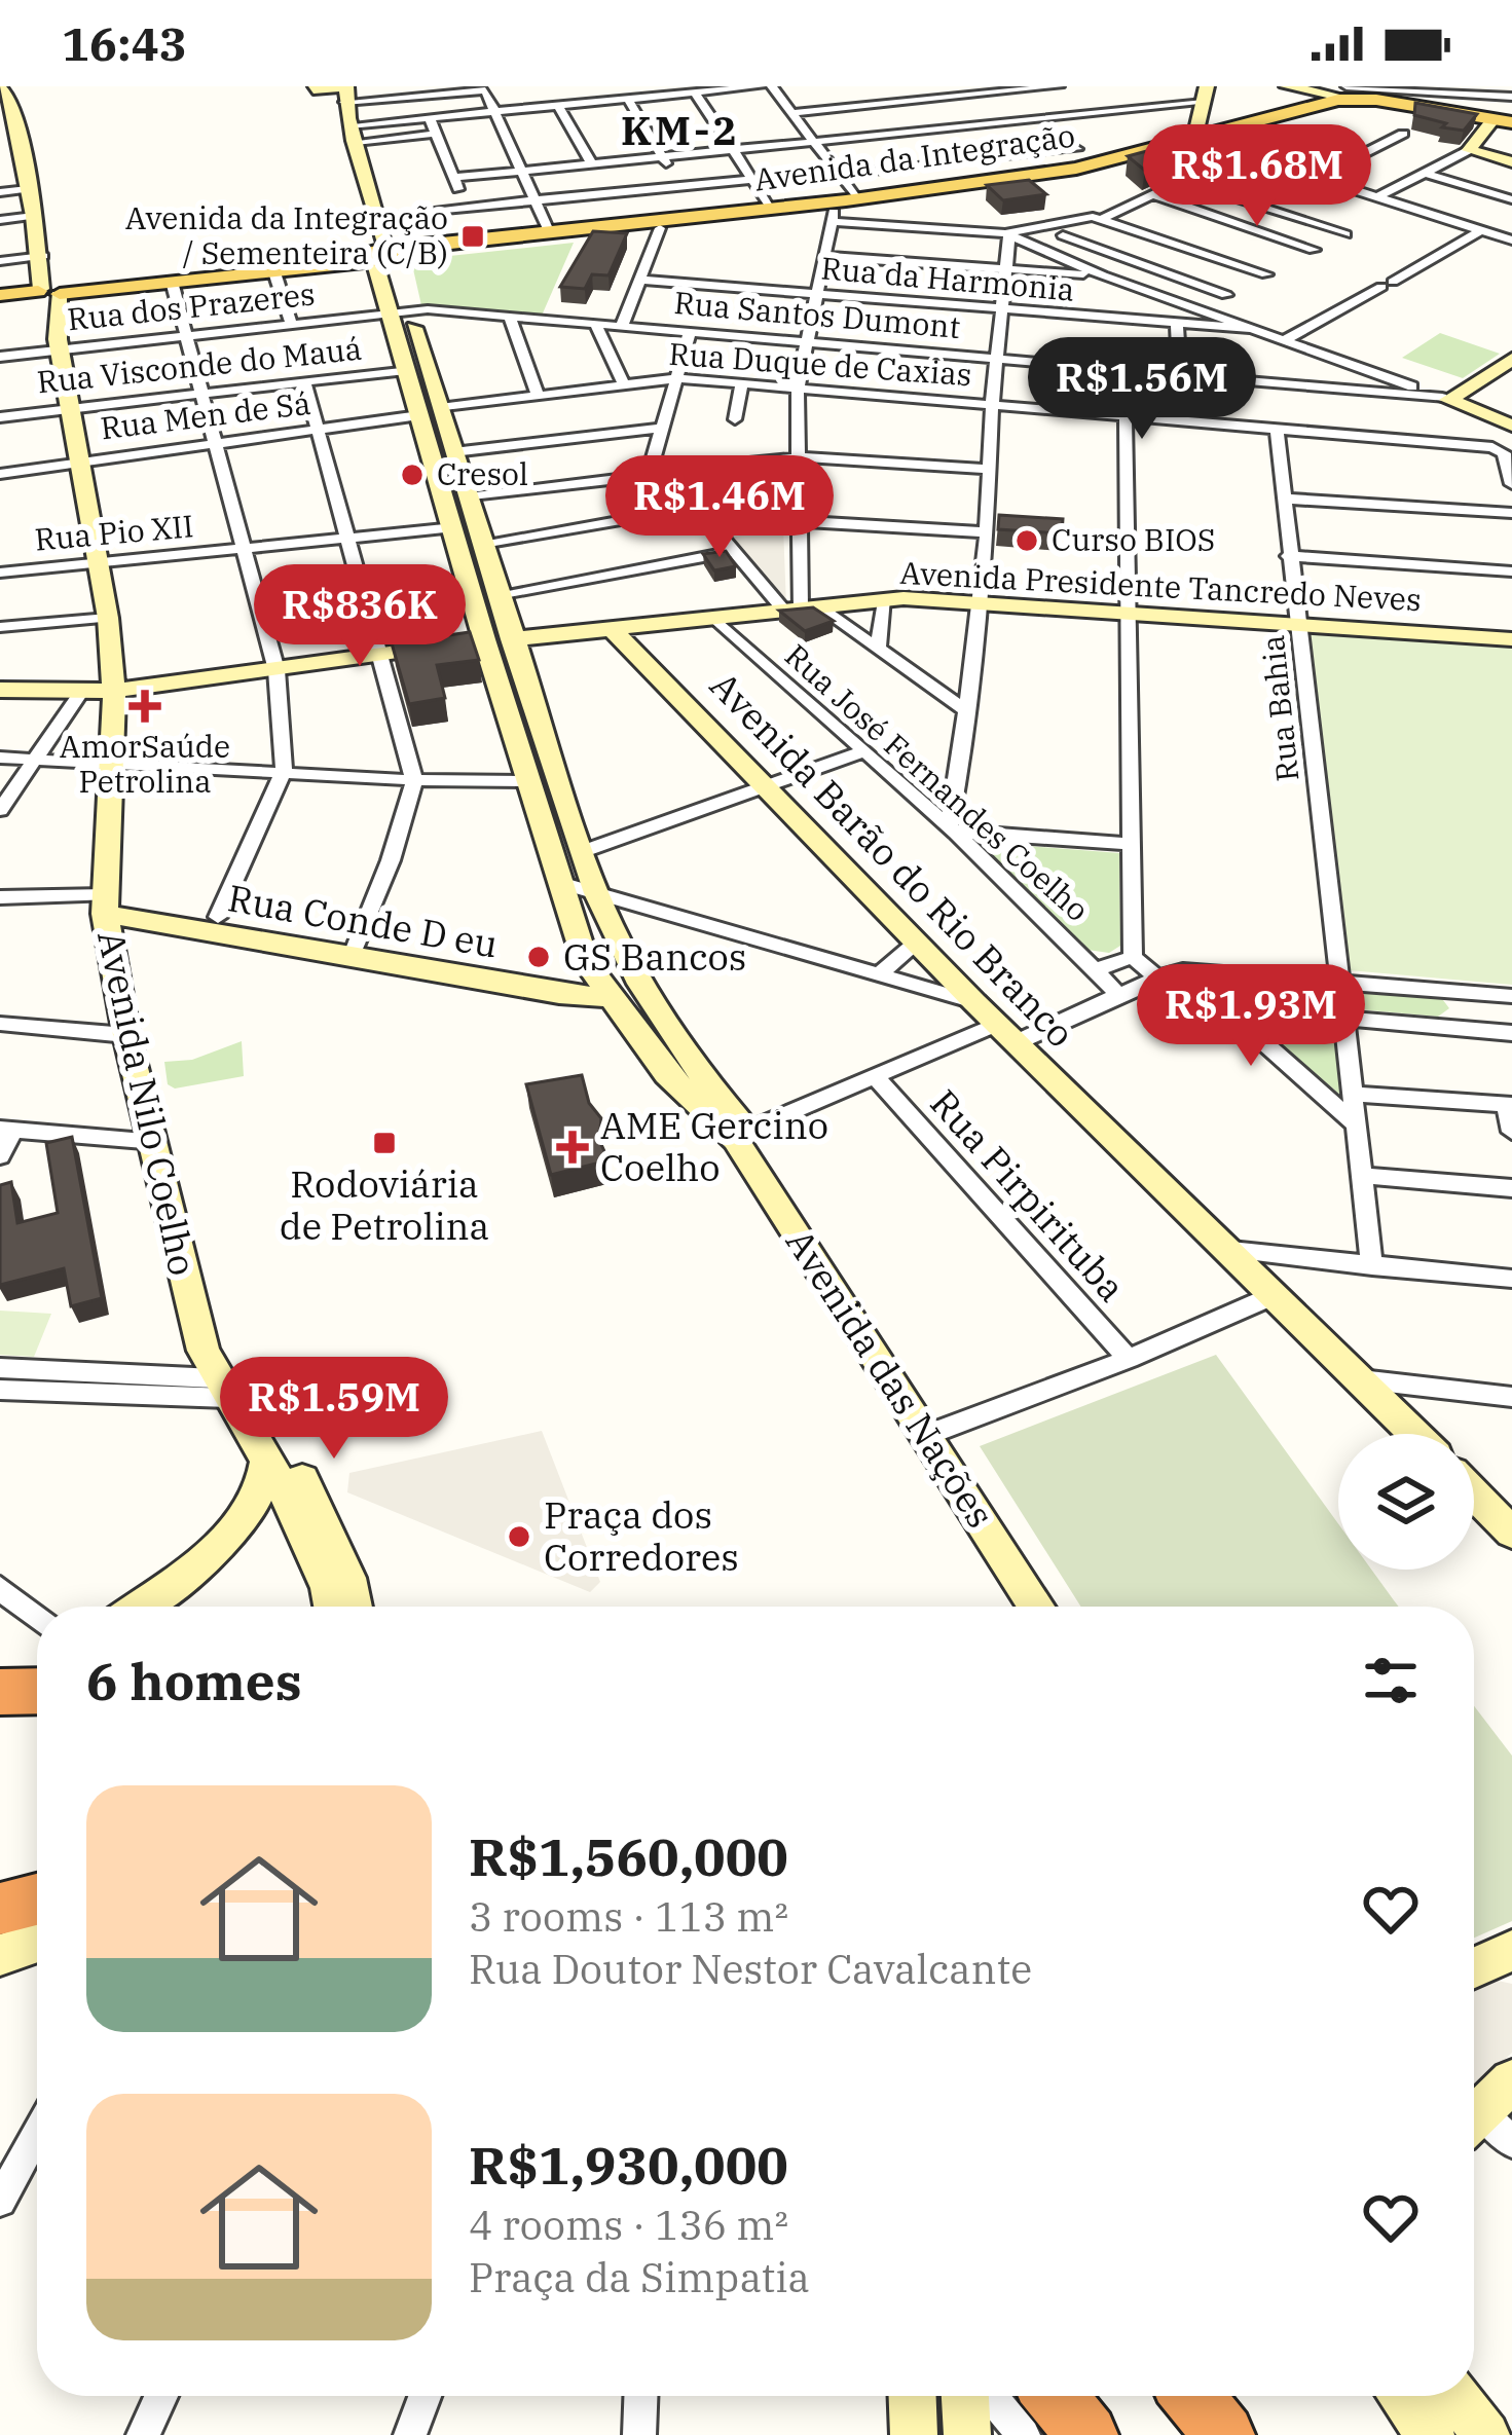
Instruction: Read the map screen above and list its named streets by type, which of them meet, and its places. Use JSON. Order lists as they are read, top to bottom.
{
  "streets": {
    "main road": [
      "Avenida da Integração",
      "Avenida Presidente Tancredo Neves",
      "Avenida Barão do Rio Branco",
      "Rua Conde D eu",
      "Avenida Nilo Coelho",
      "Avenida das Nações"
    ],
    "street": [
      "Rua da Harmonia",
      "Rua dos Prazeres",
      "Rua Santos Dumont",
      "Rua Duque de Caxias",
      "Rua Visconde do Mauá",
      "Rua Men de Sá",
      "Rua Pio XII",
      "Rua Bahia",
      "Rua José Fernandes Coelho",
      "Rua Pirpirituba"
    ]
  },
  "crossings": [
    ["Avenida da Integração", "Avenida Nilo Coelho"],
    ["Avenida da Integração", "Avenida das Nações"],
    ["Rua dos Prazeres", "Rua Santos Dumont"],
    ["Rua dos Prazeres", "Avenida Nilo Coelho"],
    ["Rua dos Prazeres", "Avenida das Nações"],
    ["Rua Santos Dumont", "Avenida das Nações"],
    ["Rua Duque de Caxias", "Rua Men de Sá"],
    ["Rua Duque de Caxias", "Rua Bahia"],
    ["Rua Duque de Caxias", "Avenida das Nações"],
    ["Rua Visconde do Mauá", "Avenida Nilo Coelho"],
    ["Rua Visconde do Mauá", "Avenida das Nações"],
    ["Rua Men de Sá", "Avenida Nilo Coelho"],
    ["Rua Men de Sá", "Avenida das Nações"],
    ["Rua Pio XII", "Avenida Nilo Coelho"],
    ["Rua Pio XII", "Avenida das Nações"],
    ["Avenida Presidente Tancredo Neves", "Rua Bahia"],
    ["Avenida Presidente Tancredo Neves", "Rua José Fernandes Coelho"],
    ["Avenida Presidente Tancredo Neves", "Avenida Barão do Rio Branco"],
    ["Avenida Presidente Tancredo Neves", "Avenida Nilo Coelho"],
    ["Avenida Presidente Tancredo Neves", "Avenida das Nações"],
    ["Rua Conde D eu", "Avenida Nilo Coelho"],
    ["Rua Conde D eu", "Avenida das Nações"]
  ],
  "districts": ["KM-2"],
  "places": {
    "transit": ["Avenida da Integração / Sementeira (C/B)", "Rodoviária de Petrolina"],
    "other": [
      "Cresol",
      "Curso BIOS",
      "GS Bancos",
      "Praça dos Corredores"
    ],
    "health": ["AmorSaúde Petrolina", "AME Gercino Coelho"]
  },
  "page": {
    "status": "16:43",
    "price": [
      "R$1.68M",
      "R$1.56M",
      "R$1.46M",
      "R$836K",
      "R$1.93M",
      "R$1.59M"
    ],
    "heading": "6 homes",
    "list": [
      {
        "name": "R$1,560,000",
        "note": "3 rooms · 113 m² · Rua Doutor Nestor Cavalcante"
      },
      {
        "name": "R$1,930,000",
        "note": "4 rooms · 136 m² · Praça da Simpatia"
      }
    ]
  }
}
